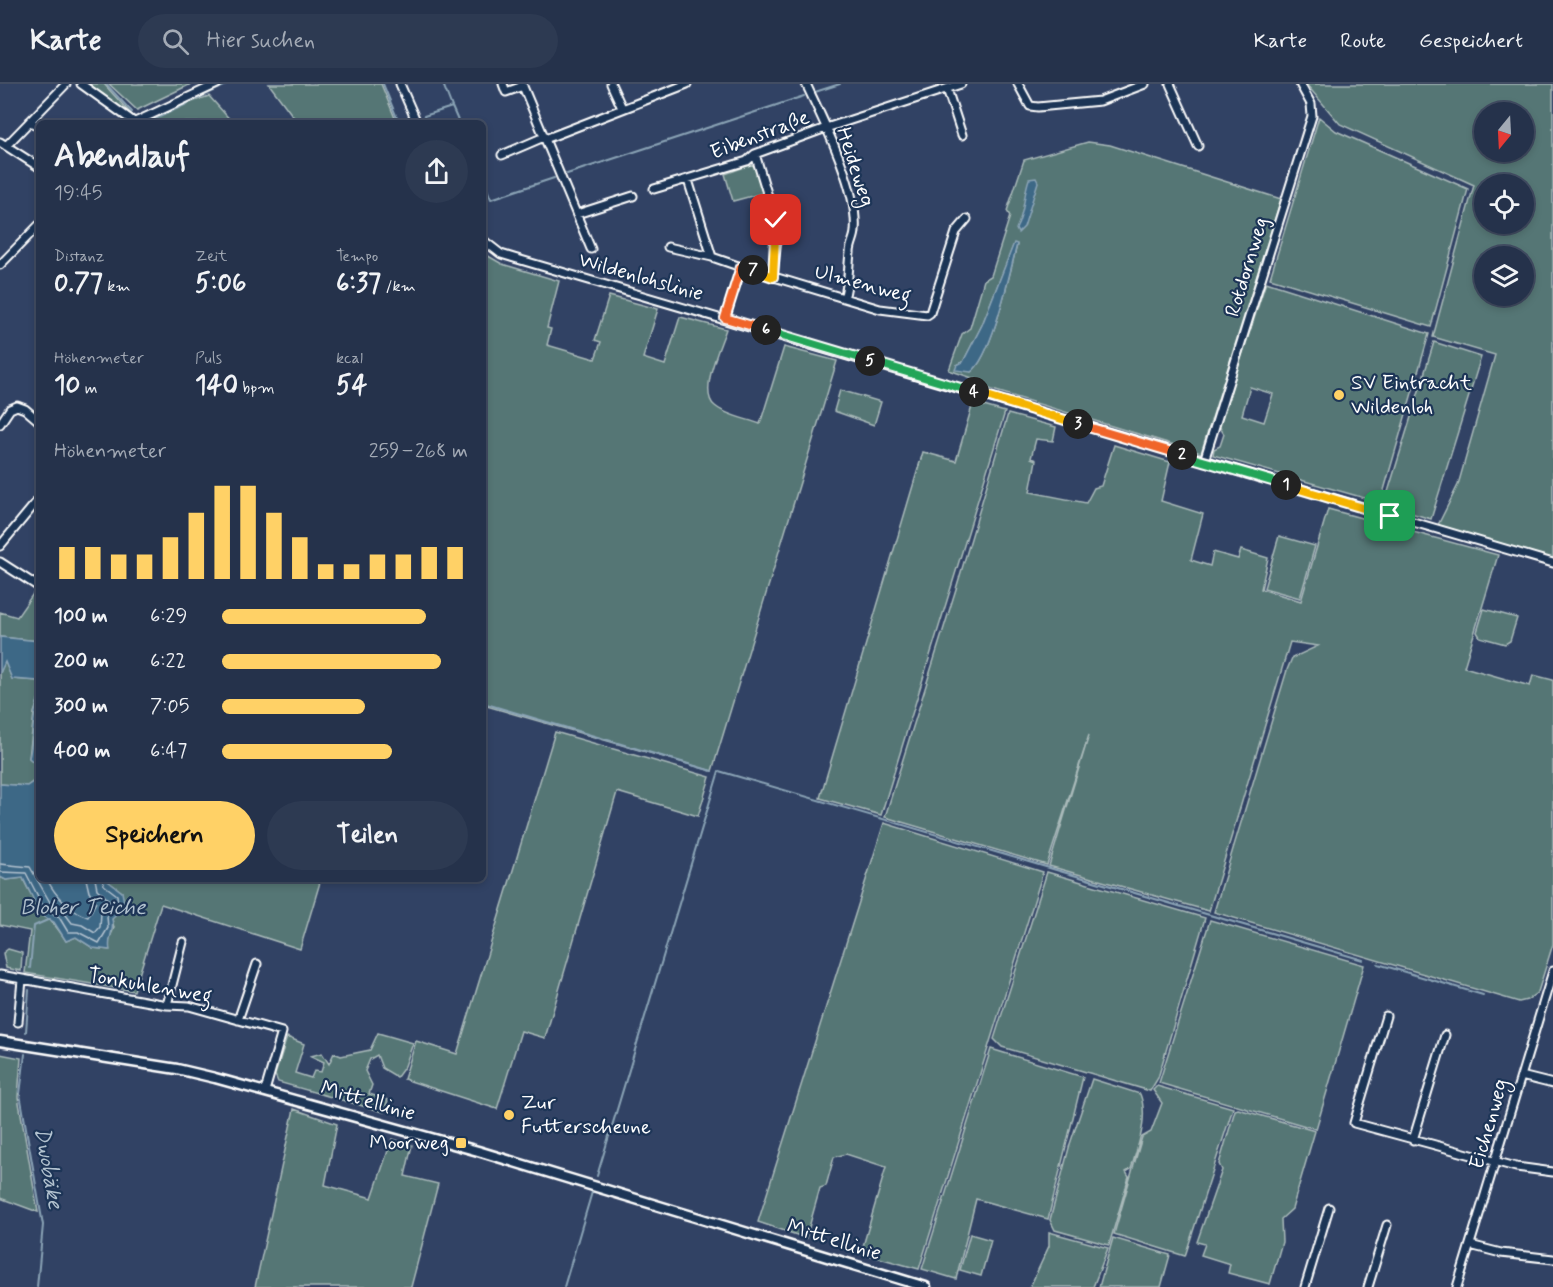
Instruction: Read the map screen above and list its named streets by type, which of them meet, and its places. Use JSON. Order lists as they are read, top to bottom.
{
  "streets": {
    "street": [
      "Eibenstraße",
      "Heideweg",
      "Rotdornweg",
      "Wildenlohslinie",
      "Ulmenweg",
      "Tonkuhlenweg",
      "Mittellinie",
      "Eichenweg"
    ]
  },
  "crossings": [
    ["Eibenstraße", "Heideweg"],
    ["Heideweg", "Ulmenweg"],
    ["Rotdornweg", "Wildenlohslinie"],
    ["Tonkuhlenweg", "Mittellinie"]
  ],
  "water": ["Bloher Teiche", "Dwobäke"],
  "places": {
    "other": ["SV Eintracht Wildenloh", "Zur Futterscheune"],
    "transit": ["Moorweg"]
  },
  "north": "bottom",
  "page": {
    "header": "Karte",
    "search": "Hier suchen",
    "nav": ["Karte", "Route", "Gespeichert"],
    "heading": ["Abendlauf", "19:45"],
    "stats": [
      ["Distanz", "0.77 km"],
      ["Zeit", "5:06"],
      ["Tempo", "6:37 /km"],
      ["Höhenmeter", "10 m"],
      ["Puls", "140 bpm"],
      ["kcal", "54"]
    ],
    "pins": [
      "7",
      "6",
      "5",
      "4",
      "3",
      "2",
      "1"
    ],
    "chart": ["Höhenmeter", "259–268 m"],
    "list": [
      {
        "name": "100 m",
        "note": "6:29"
      },
      {
        "name": "200 m",
        "note": "6:22"
      },
      {
        "name": "300 m",
        "note": "7:05"
      },
      {
        "name": "400 m",
        "note": "6:47"
      }
    ],
    "buttons": ["Speichern", "Teilen"]
  }
}
